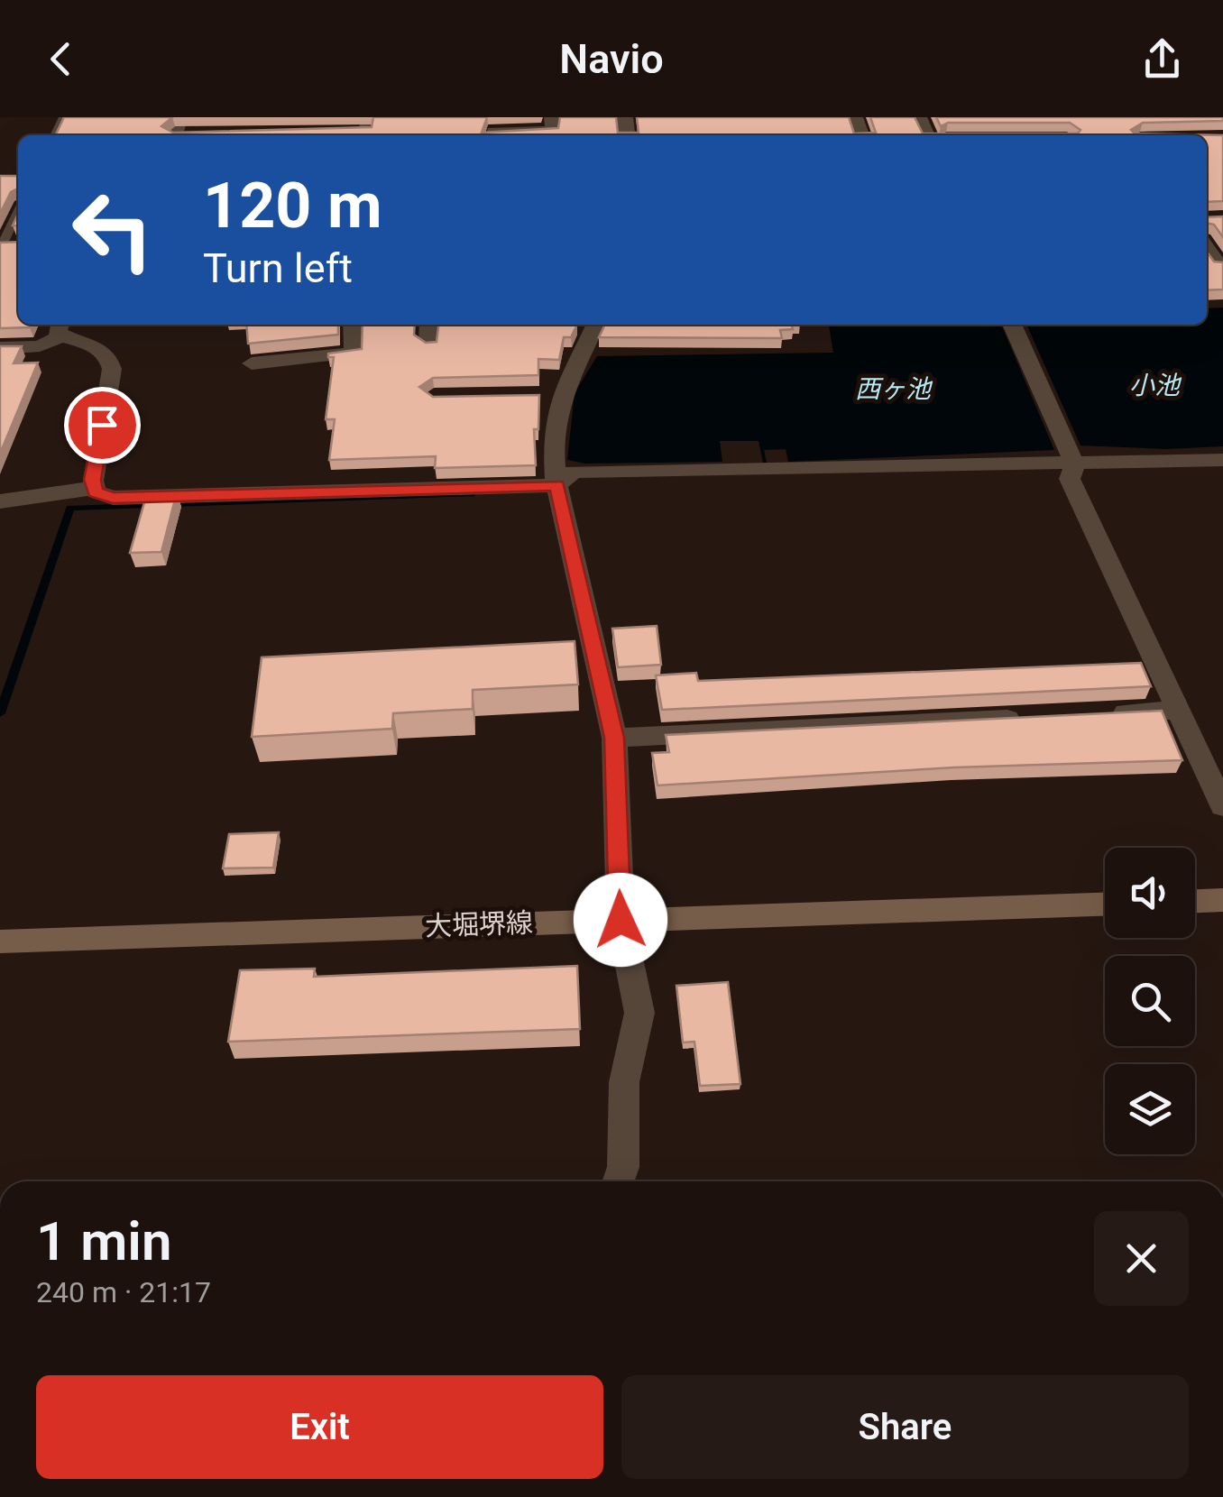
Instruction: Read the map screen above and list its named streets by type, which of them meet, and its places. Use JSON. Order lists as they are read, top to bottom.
{
  "streets": {
    "main road": ["大堀堺線"]
  },
  "water": ["小池", "西ヶ池"],
  "page": {
    "header": "Navio",
    "turn": ["120 m", "Turn left"],
    "heading": ["1 min", "240 m · 21:17"],
    "buttons": ["Exit", "Share"]
  }
}
